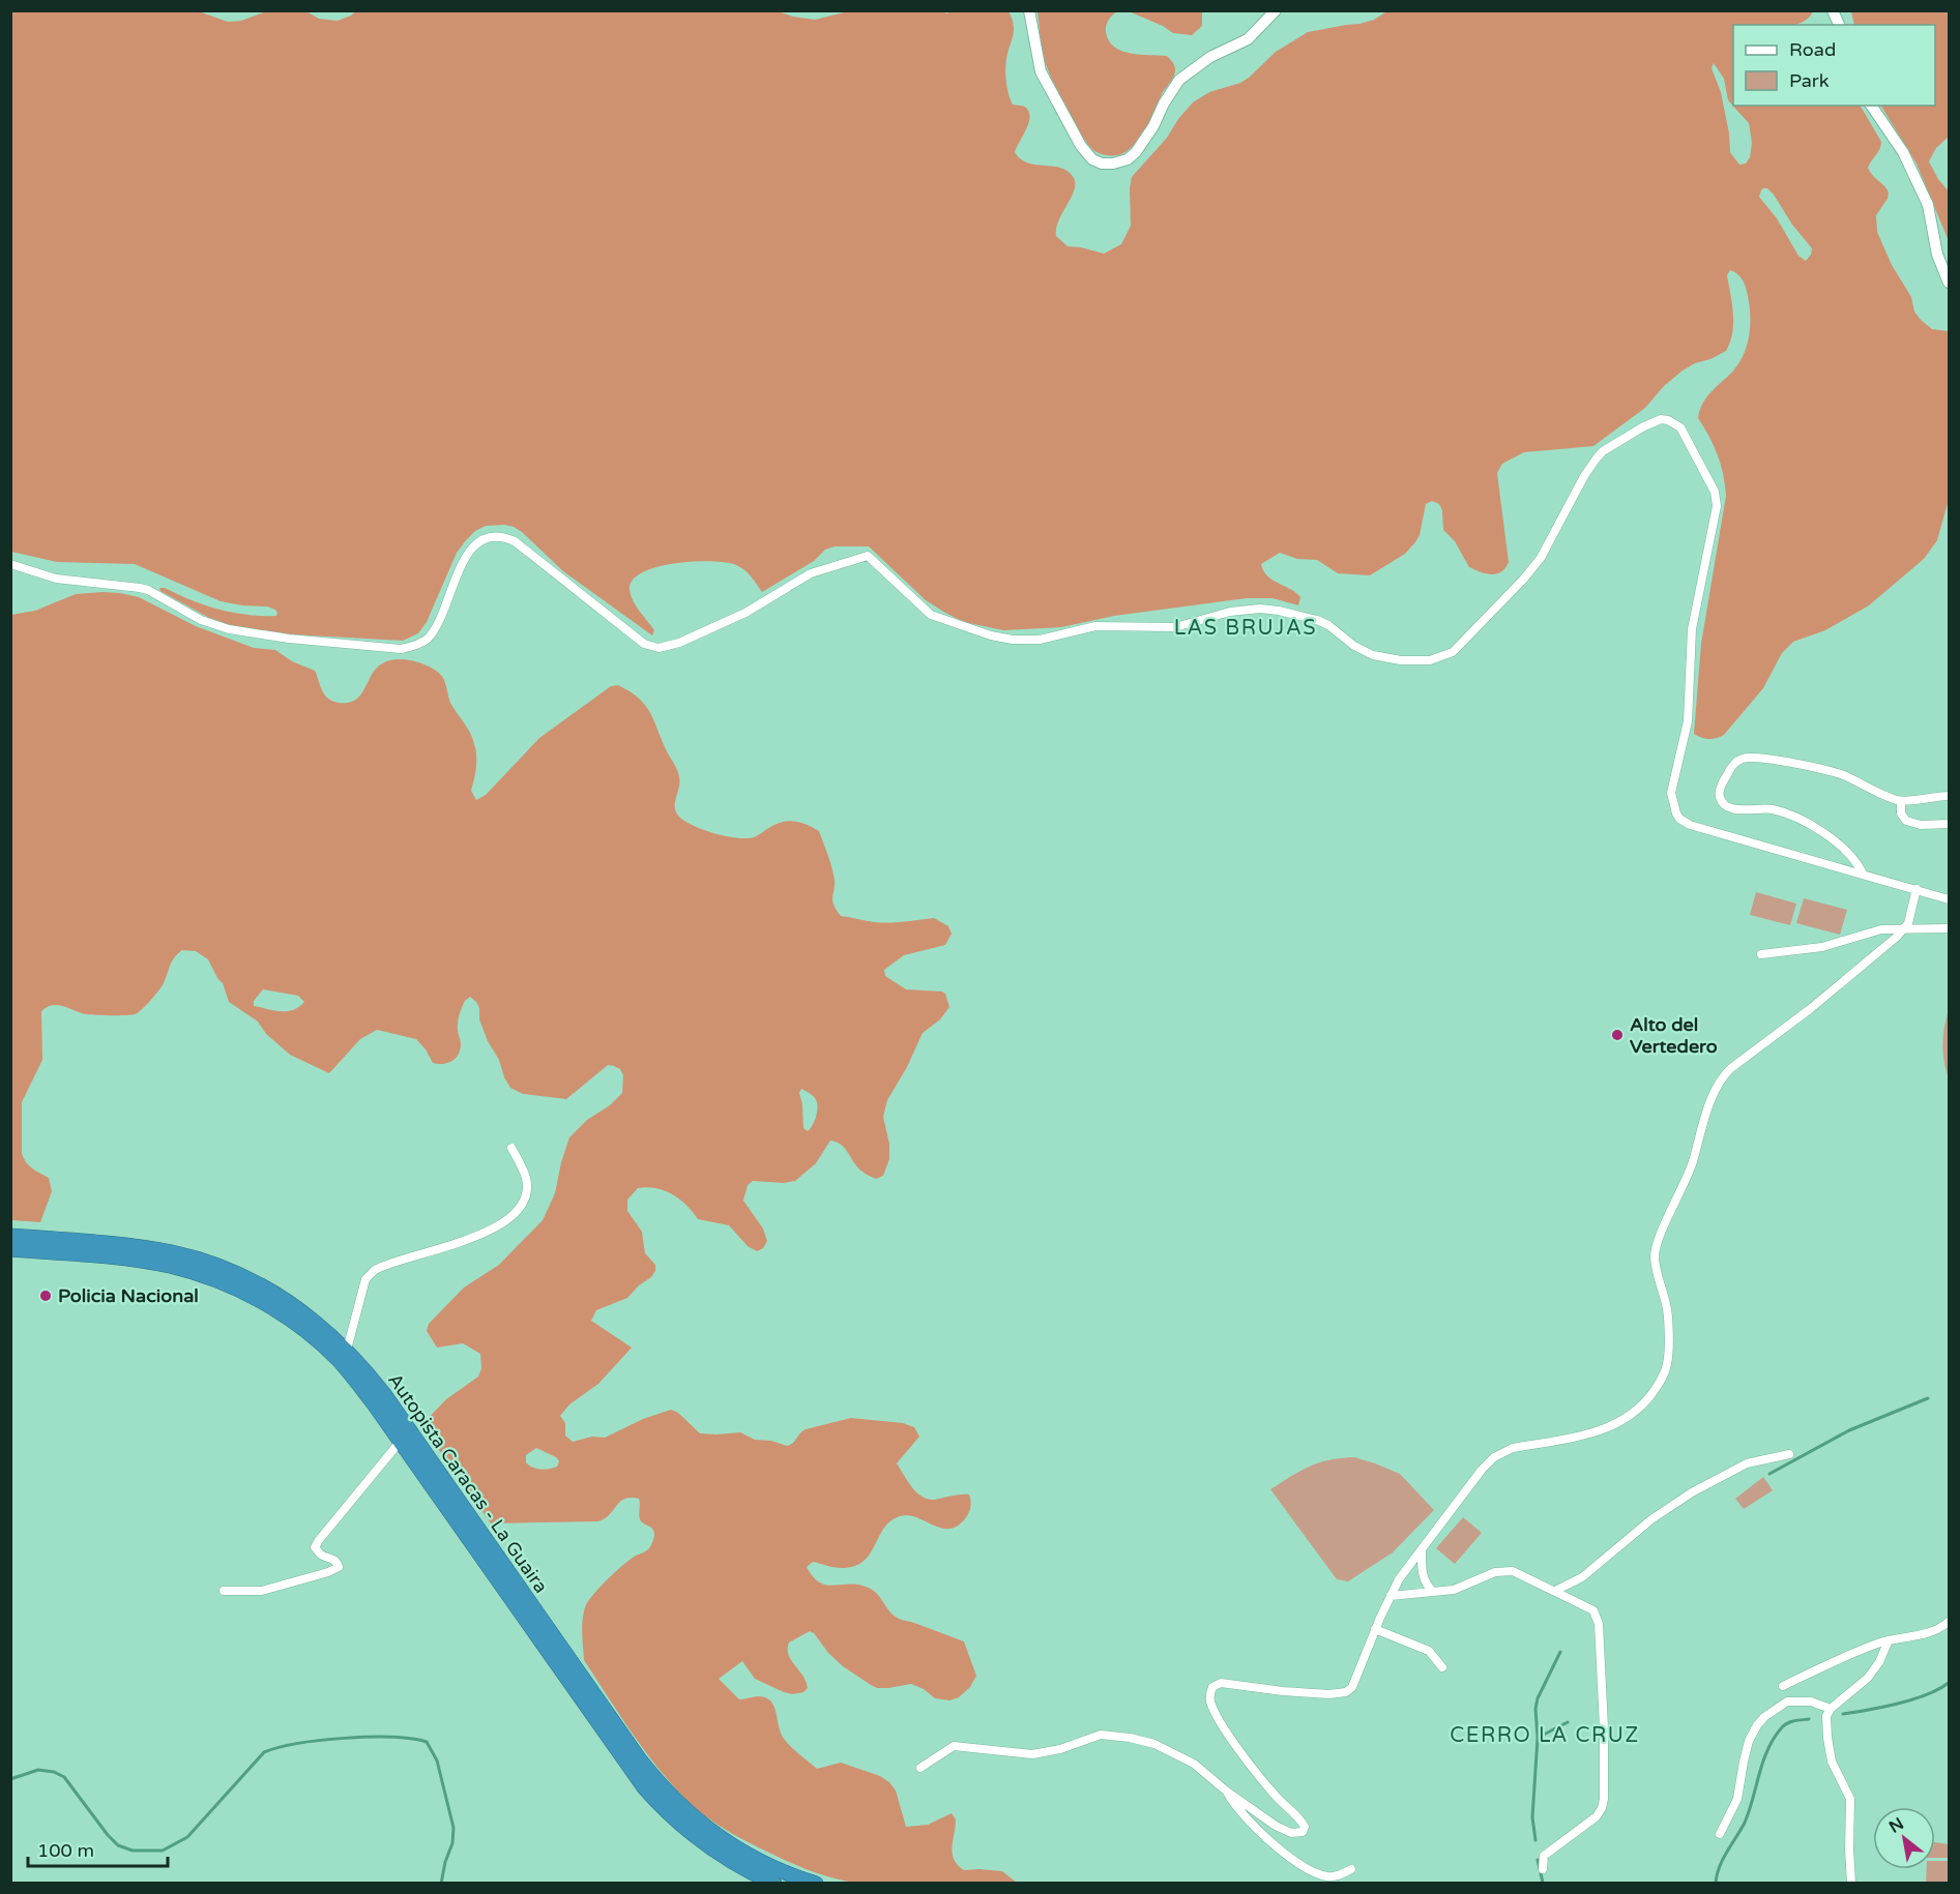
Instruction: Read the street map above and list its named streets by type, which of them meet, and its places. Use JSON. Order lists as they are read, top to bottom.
{
  "streets": {
    "highway": ["Autopista Caracas - La Guaira"]
  },
  "districts": ["LAS BRUJAS", "CERRO LA CRUZ"],
  "places": ["Alto del Vertedero", "Policia Nacional"],
  "legend": ["Road", "Park"],
  "scale_bar": "100 m",
  "north": "top left"
}
